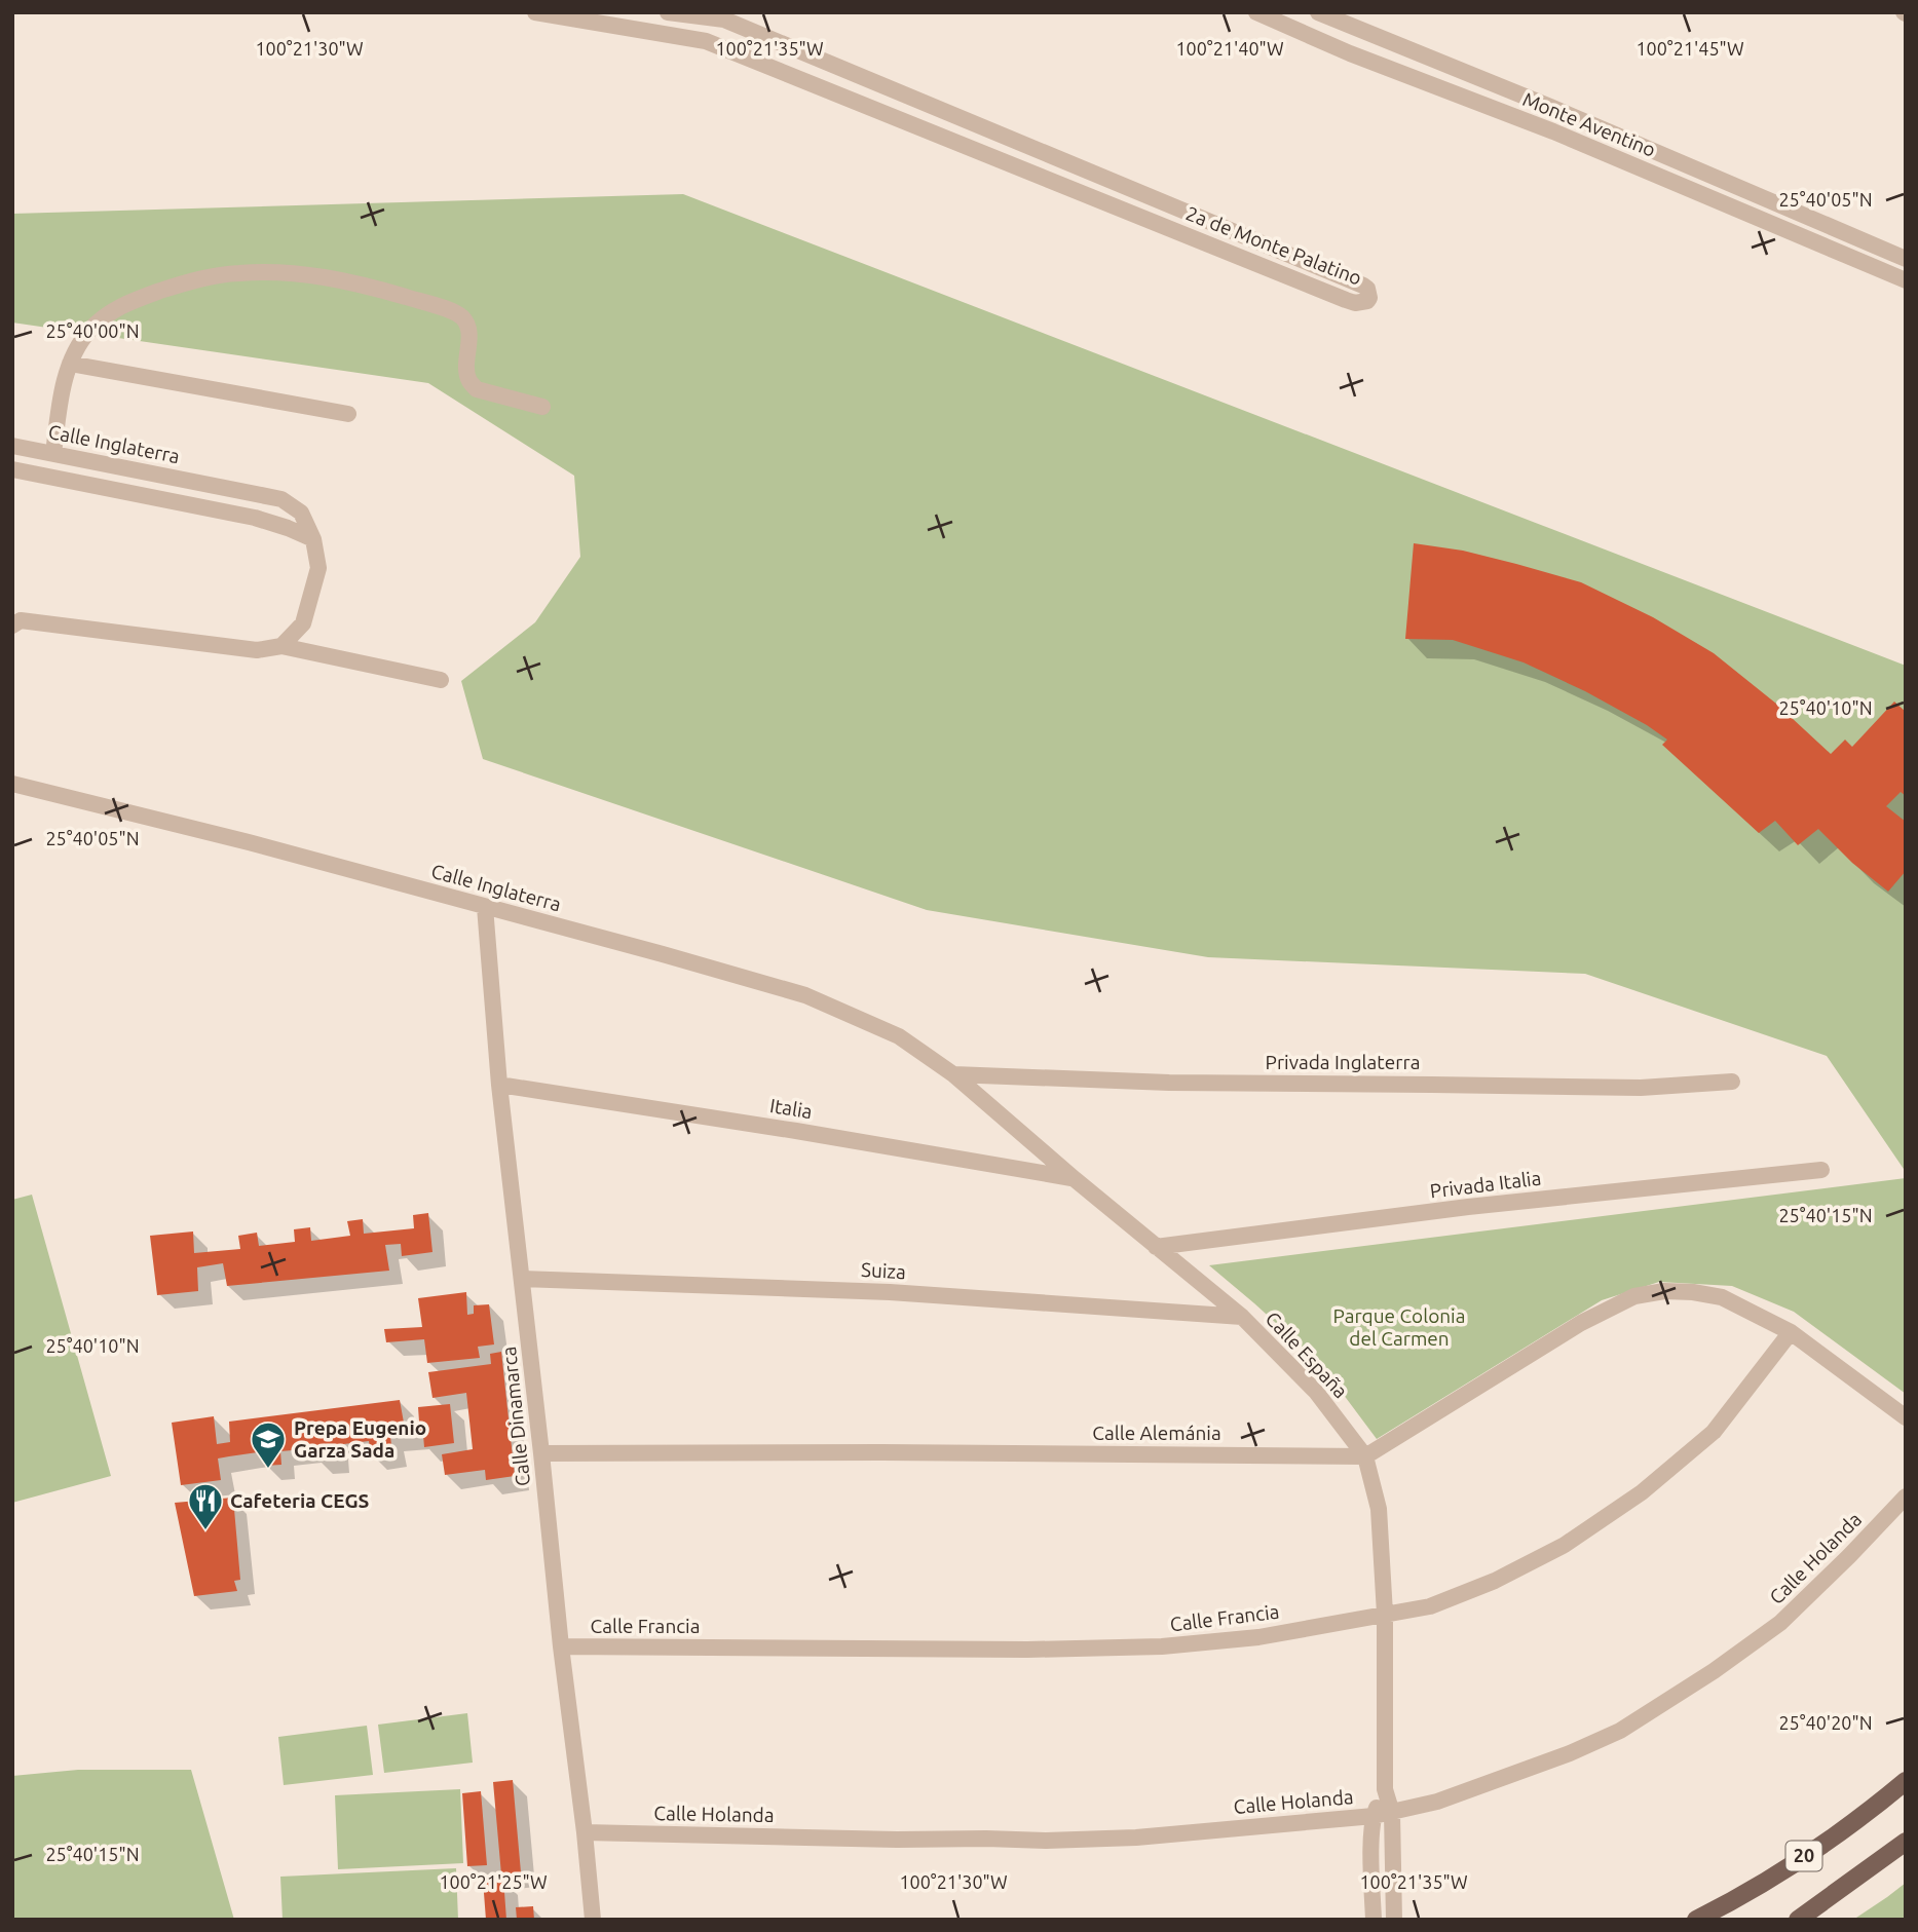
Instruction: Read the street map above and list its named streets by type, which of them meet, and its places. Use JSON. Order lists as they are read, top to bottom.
{
  "streets": {
    "main road": ["20"],
    "street": [
      "Monte Aventino",
      "2a de Monte Palatino",
      "Calle Inglaterra",
      "Privada Inglaterra",
      "Italia",
      "Privada Italia",
      "Suiza",
      "Calle España",
      "Calle Dinamarca",
      "Calle Alemánia",
      "Calle Holanda",
      "Calle Francia"
    ]
  },
  "crossings": [
    ["Calle Inglaterra", "Privada Inglaterra"],
    ["Calle Inglaterra", "Calle España"],
    ["Calle Inglaterra", "Calle Dinamarca"],
    ["Privada Inglaterra", "Calle España"],
    ["Italia", "Calle España"],
    ["Italia", "Calle Dinamarca"],
    ["Privada Italia", "Calle España"],
    ["Suiza", "Calle España"],
    ["Suiza", "Calle Dinamarca"],
    ["Calle España", "Calle Alemánia"],
    ["Calle España", "Calle Holanda"],
    ["Calle España", "Calle Francia"],
    ["Calle Dinamarca", "Calle Alemánia"],
    ["Calle Dinamarca", "Calle Holanda"],
    ["Calle Dinamarca", "Calle Francia"]
  ],
  "parks": ["Parque Colonia del Carmen"],
  "places": {
    "school or university": ["Prepa Eugenio Garza Sada"],
    "restaurant": ["Cafeteria CEGS"]
  },
  "coordinates": [
    "100°21'45\"W",
    "100°21'30\"W",
    "100°21'35\"W",
    "100°21'40\"W",
    "25°40'05\"N",
    "25°40'00\"N",
    "25°40'10\"N",
    "25°40'15\"N",
    "25°40'20\"N",
    "100°21'25\"W"
  ]
}
